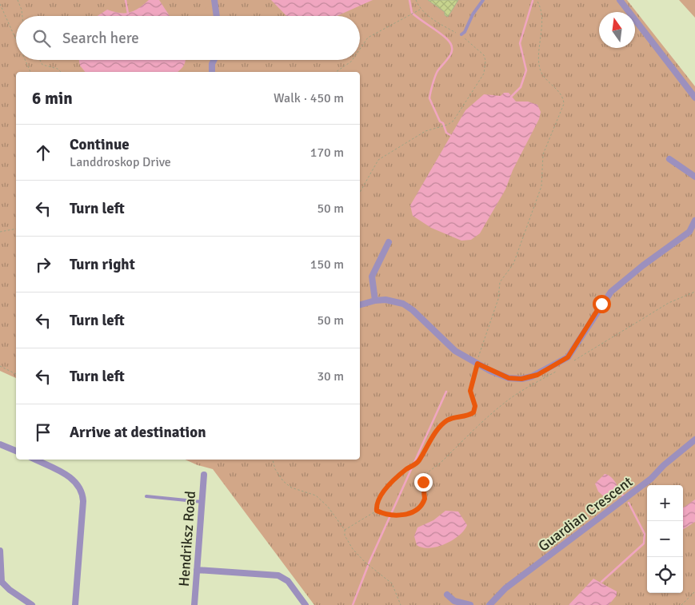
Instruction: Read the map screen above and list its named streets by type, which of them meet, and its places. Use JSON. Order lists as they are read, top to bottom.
{
  "streets": {
    "street": ["Guardian Crescent", "Hendriksz Road"]
  },
  "north": "top",
  "page": {
    "search": "Search here",
    "heading": ["6 min", "Walk · 450 m"],
    "list": [
      ["Continue", "Landdroskop Drive", "170 m"],
      ["Turn left", "50 m"],
      ["Turn right", "150 m"],
      ["Turn left", "50 m"],
      ["Turn left", "30 m"],
      "Arrive at destination"
    ],
    "map_buttons": ["+", "−"]
  }
}
